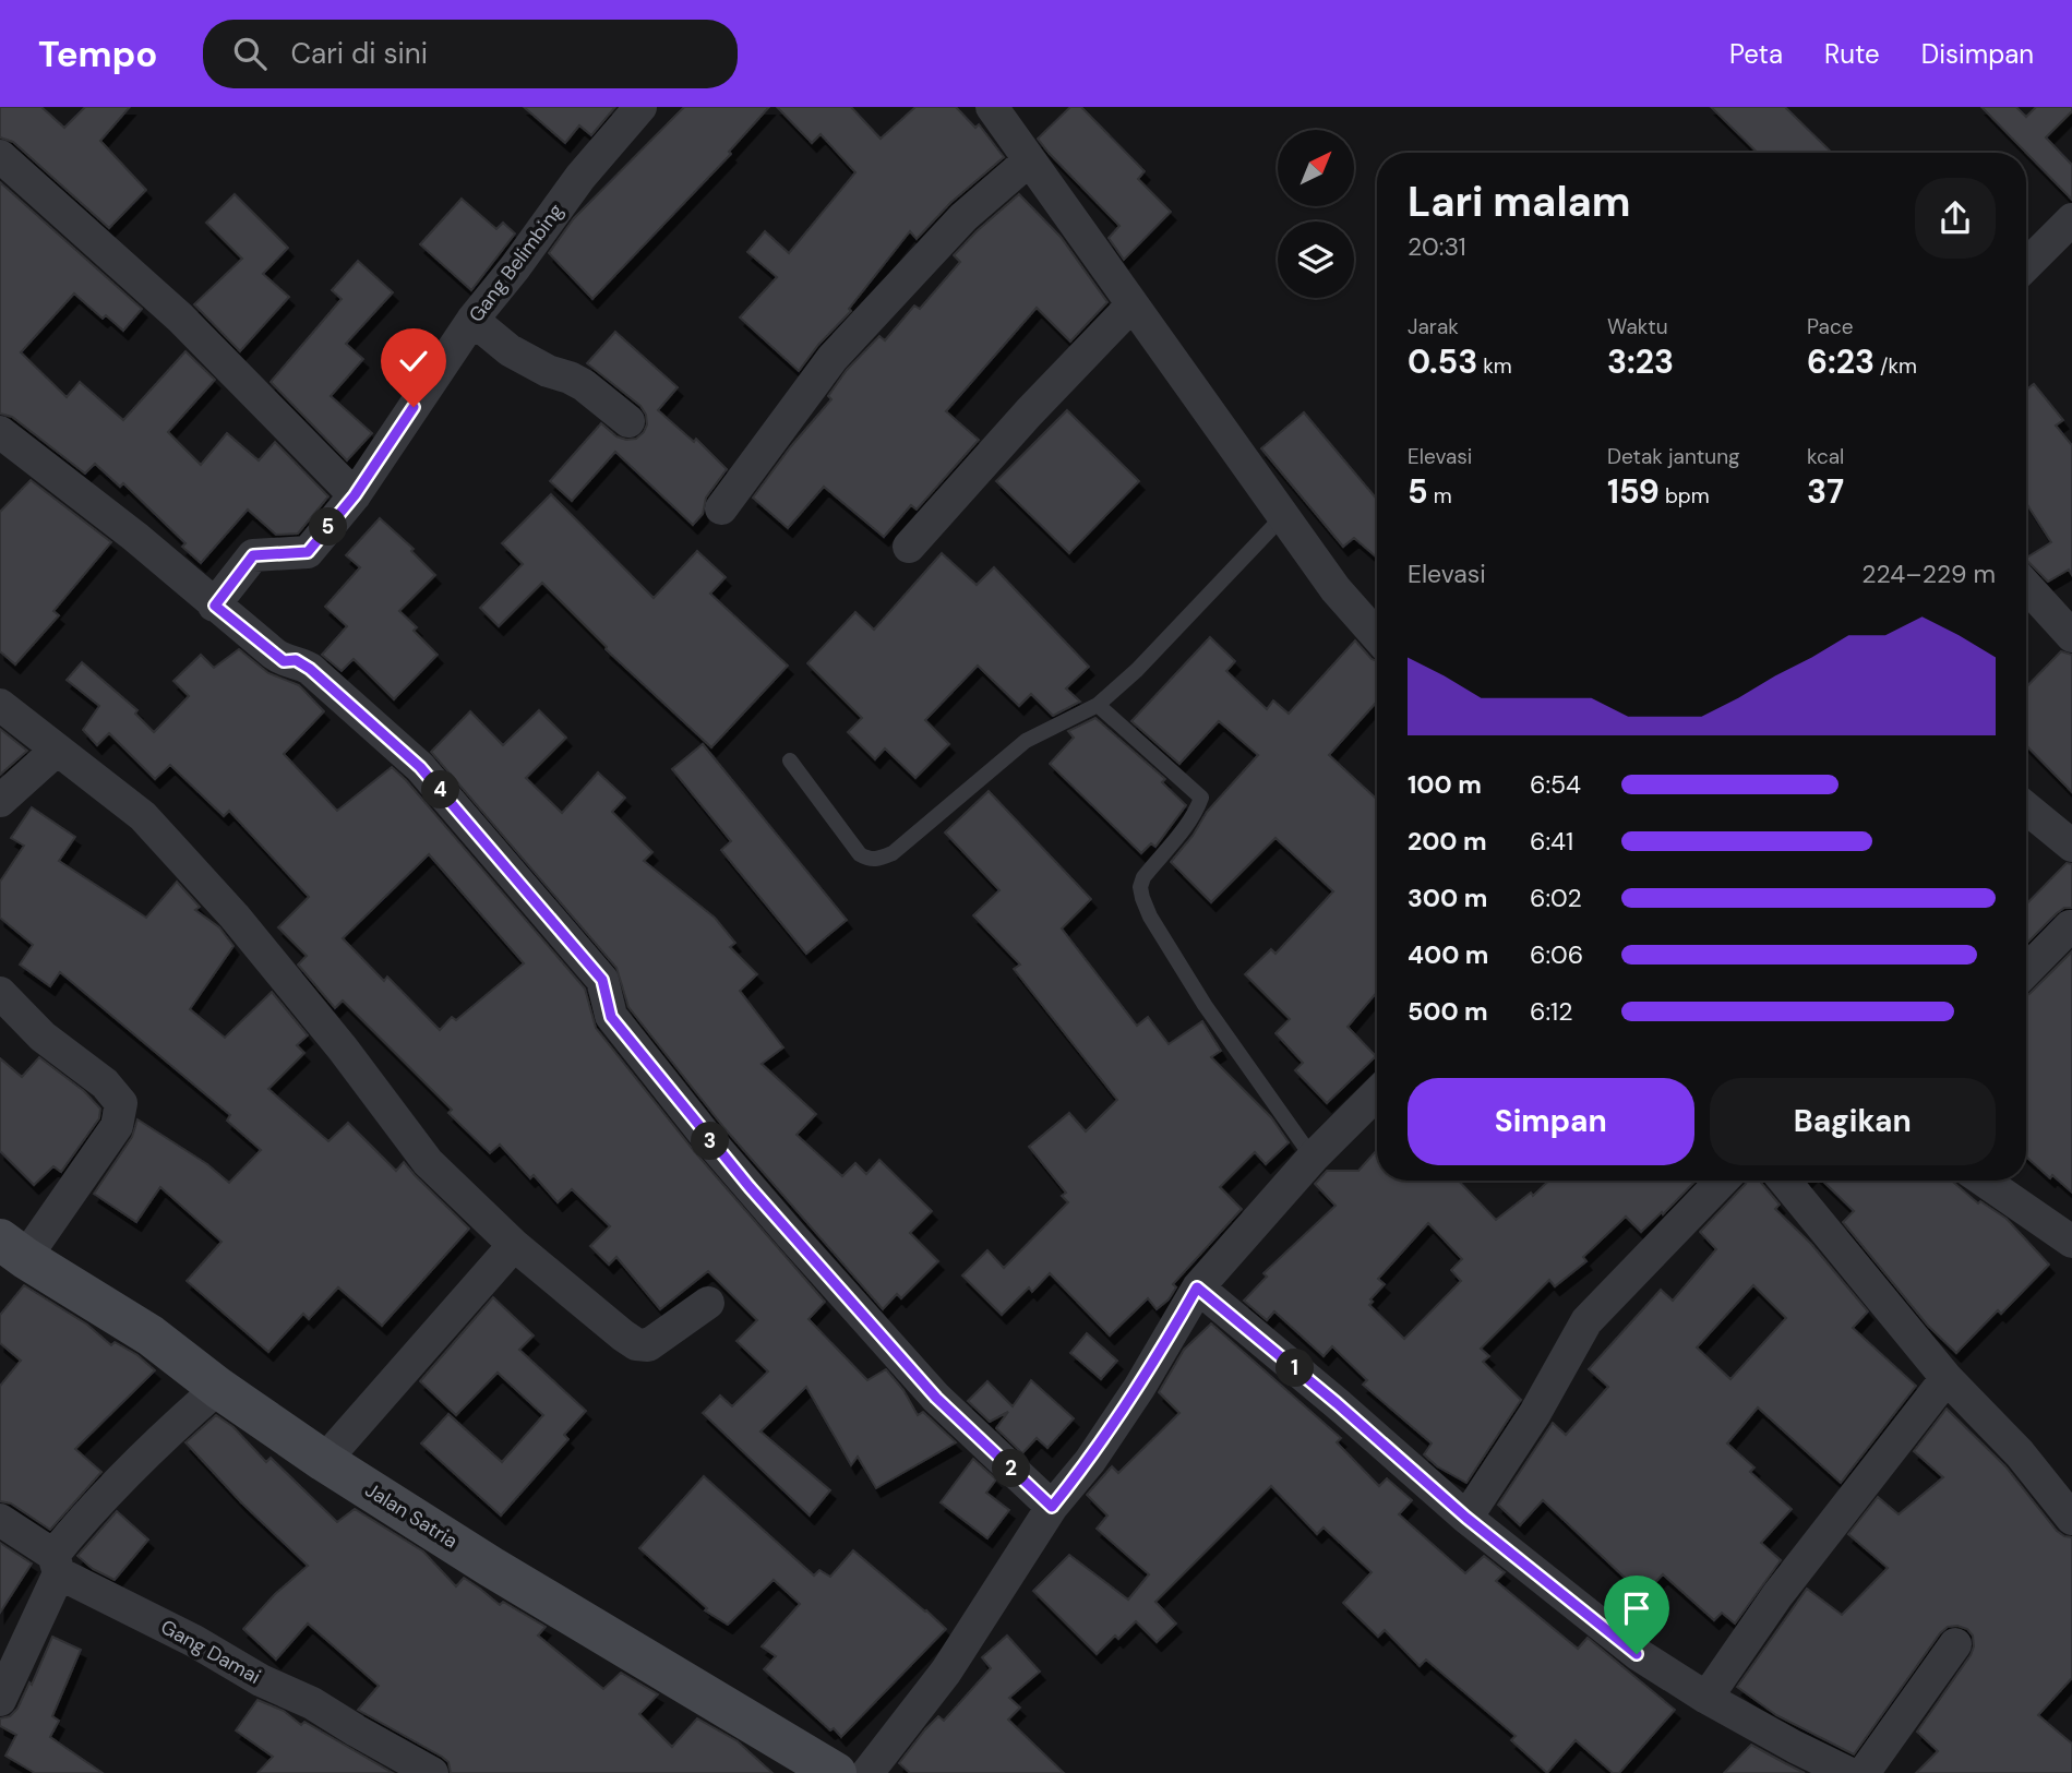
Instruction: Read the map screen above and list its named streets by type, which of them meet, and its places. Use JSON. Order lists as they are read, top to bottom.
{
  "streets": {
    "street": ["Gang Belimbing", "Jalan Satria", "Gang Damai"]
  },
  "north": "top right",
  "page": {
    "header": "Tempo",
    "search": "Cari di sini",
    "nav": ["Peta", "Rute", "Disimpan"],
    "heading": ["Lari malam", "20:31"],
    "stats": [
      ["Jarak", "0.53 km"],
      ["Waktu", "3:23"],
      ["Pace", "6:23 /km"],
      ["Elevasi", "5 m"],
      ["Detak jantung", "159 bpm"],
      ["kcal", "37"]
    ],
    "pins": [
      "5",
      "4",
      "3",
      "1",
      "2"
    ],
    "chart": ["Elevasi", "224–229 m"],
    "list": [
      {
        "name": "100 m",
        "note": "6:54"
      },
      {
        "name": "200 m",
        "note": "6:41"
      },
      {
        "name": "300 m",
        "note": "6:02"
      },
      {
        "name": "400 m",
        "note": "6:06"
      },
      {
        "name": "500 m",
        "note": "6:12"
      }
    ],
    "buttons": ["Simpan", "Bagikan"]
  }
}
